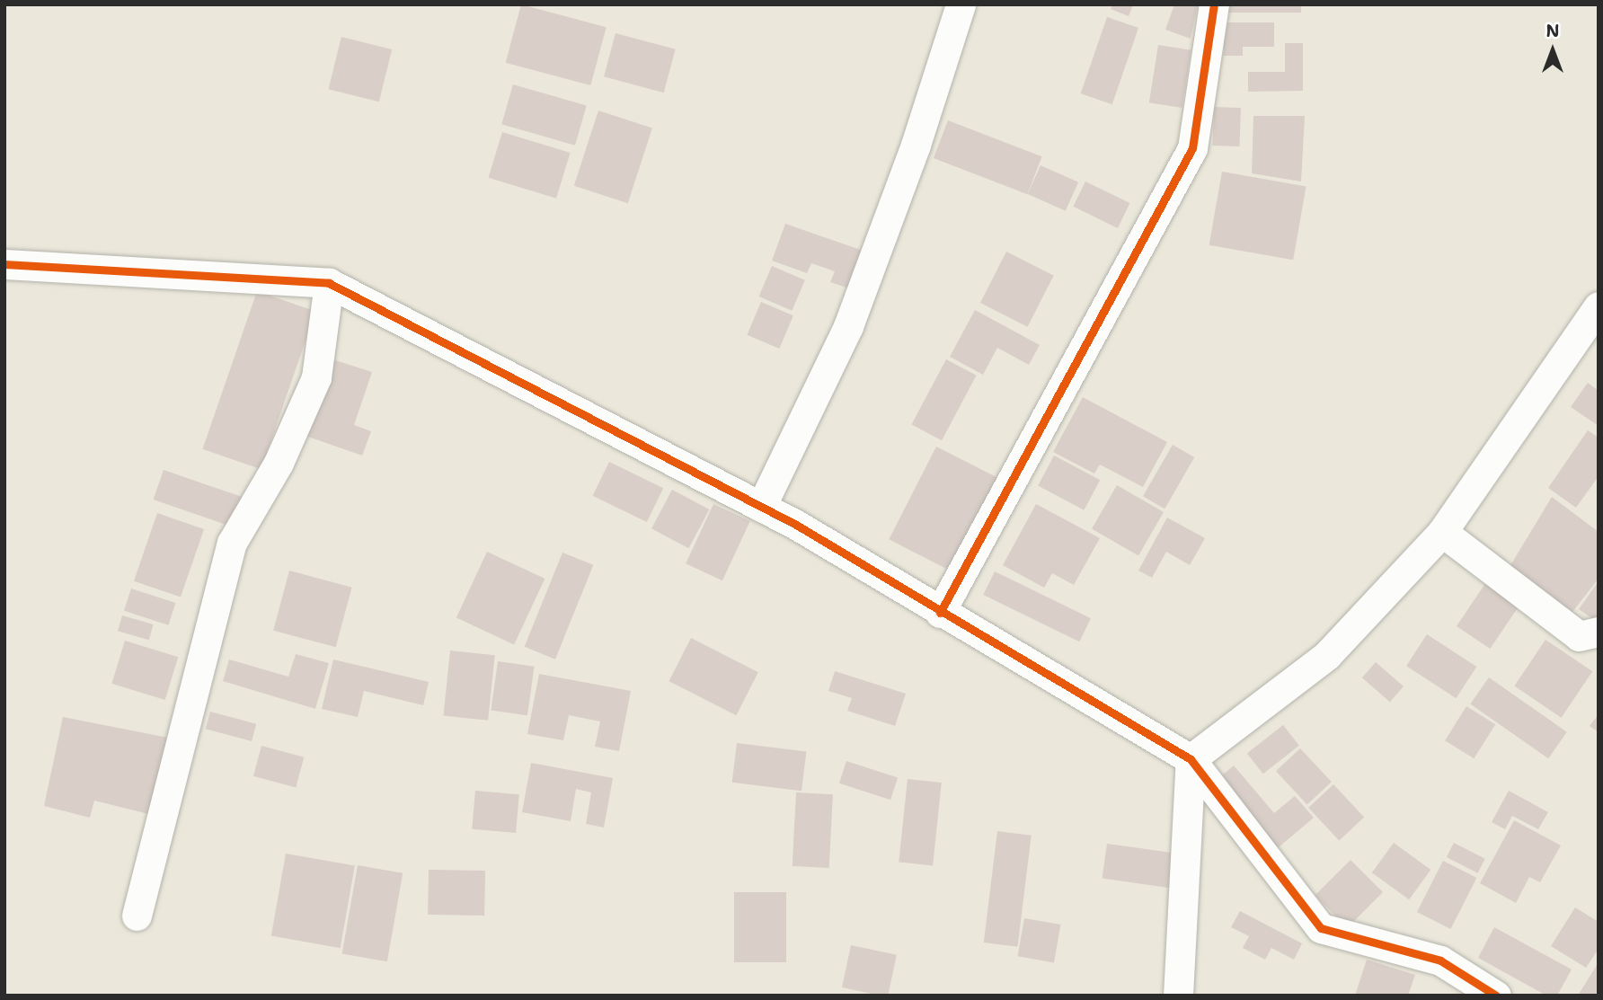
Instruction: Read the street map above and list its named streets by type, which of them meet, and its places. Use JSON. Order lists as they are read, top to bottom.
{
  "north": "top"
}
